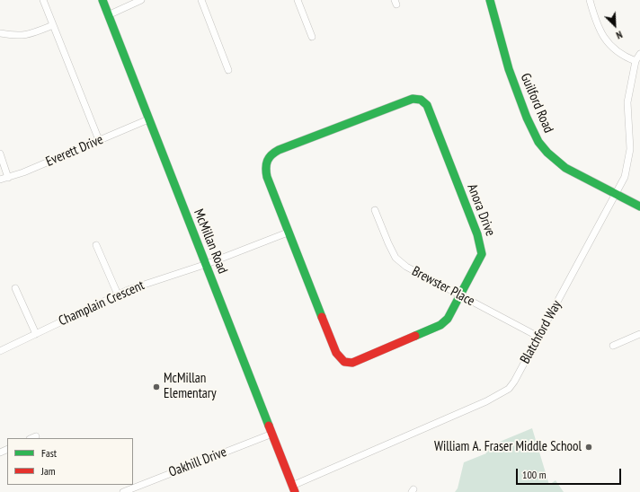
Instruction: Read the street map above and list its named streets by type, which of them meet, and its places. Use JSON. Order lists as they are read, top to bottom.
{
  "streets": {
    "street": [
      "Guilford Road",
      "Everett Drive",
      "Anora Drive",
      "McMillan Road",
      "Brewster Place",
      "Champlain Crescent",
      "Blatchford Way",
      "Oakhill Drive"
    ]
  },
  "crossings": [
    ["Guilford Road", "Blatchford Way"],
    ["Everett Drive", "McMillan Road"],
    ["Anora Drive", "Brewster Place"],
    ["McMillan Road", "Champlain Crescent"],
    ["McMillan Road", "Blatchford Way"],
    ["McMillan Road", "Oakhill Drive"],
    ["Brewster Place", "Blatchford Way"]
  ],
  "places": ["McMillan Elementary", "William A. Fraser Middle School"],
  "legend": ["Fast", "Jam"],
  "scale_bar": "100 m",
  "north": "bottom right"
}
